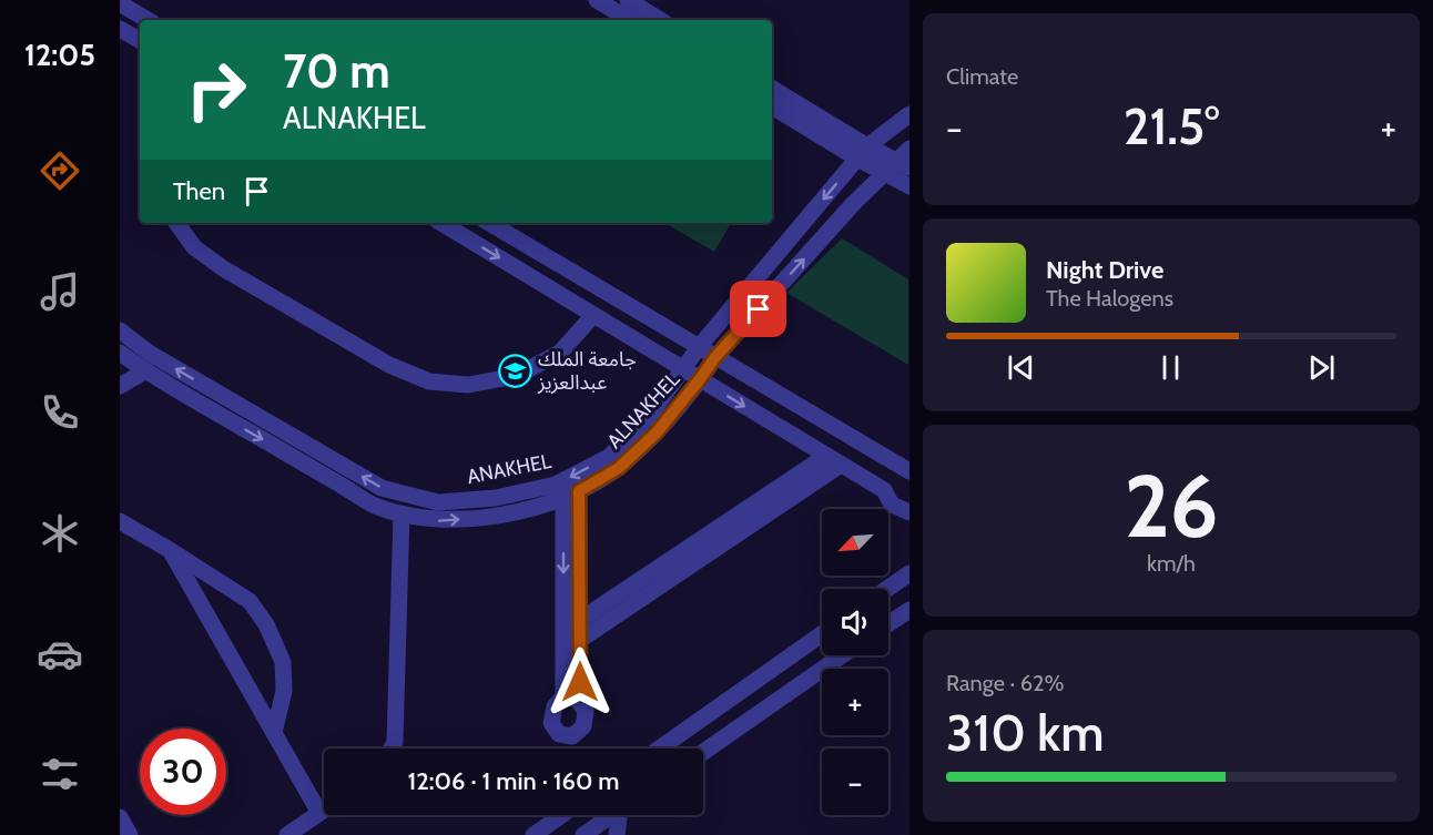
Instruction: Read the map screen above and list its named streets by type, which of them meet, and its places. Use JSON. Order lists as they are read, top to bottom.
{
  "streets": {
    "street": ["ALNAKHEL", "ANAKHEL"]
  },
  "one_way": ["ALNAKHEL"],
  "places": {
    "school or university": ["جامعة الملك عبدالعزيز"]
  },
  "north": "bottom left",
  "page": {
    "tabs": "12:05",
    "tile": [
      "Climate",
      ["26", "km/h"],
      ["Range · 62%", "310 km"]
    ],
    "turn": ["70 m", "ALNAKHEL"],
    "heat": ["−", "21.5°", "+"],
    "then": "Then",
    "song": ["Night Drive", "The Halogens"],
    "map_buttons": ["+", "−"],
    "limit": "30",
    "trip": "12:06 · 1 min · 160 m"
  }
}
